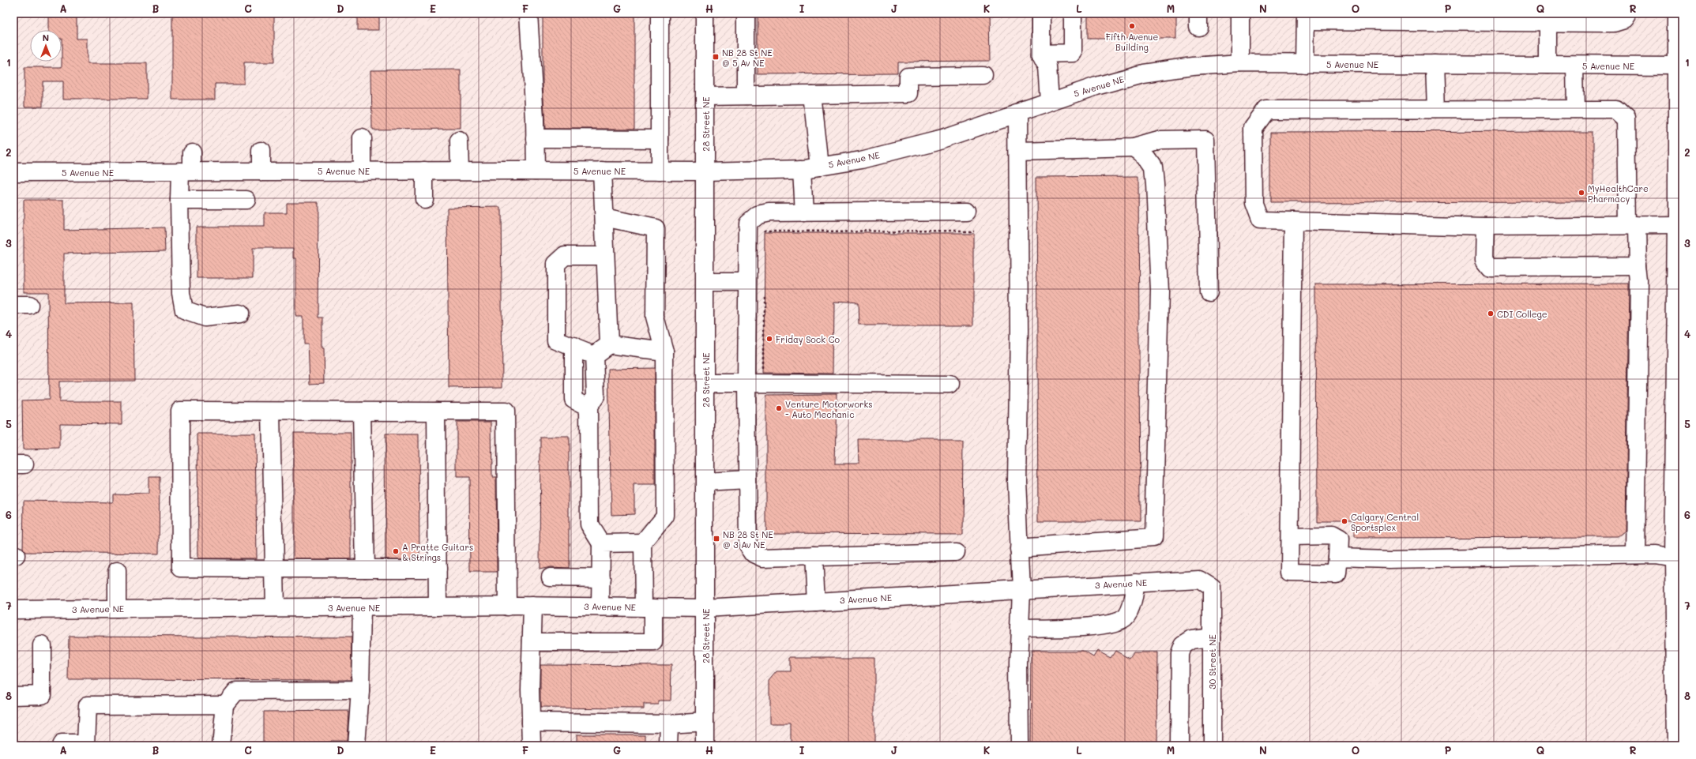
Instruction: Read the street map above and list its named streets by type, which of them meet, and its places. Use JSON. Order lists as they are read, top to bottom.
{
  "streets": {
    "street": [
      "5 Avenue NE",
      "28 Street NE",
      "3 Avenue NE",
      "30 Street NE"
    ]
  },
  "crossings": [
    ["5 Avenue NE", "28 Street NE"],
    ["28 Street NE", "3 Avenue NE"],
    ["3 Avenue NE", "30 Street NE"]
  ],
  "places": {
    "other": [
      "Fifth Avenue Building",
      "MyHealthCare Pharmacy",
      "CDI College",
      "Friday Sock Co",
      "Venture Motorworks - Auto Mechanic",
      "Calgary Central Sportsplex",
      "A Pratte Guitars & Strings"
    ],
    "transit": ["NB 28 St NE @ 5 Av NE", "NB 28 St NE @ 3 Av NE"]
  },
  "north": "top",
  "grid": {
    "columns": [
      "A",
      "B",
      "C",
      "D",
      "E",
      "F",
      "G",
      "H",
      "I",
      "J",
      "K",
      "L",
      "M",
      "N",
      "O",
      "P",
      "Q",
      "R"
    ],
    "rows": [
      "1",
      "2",
      "3",
      "4",
      "5",
      "6",
      "7",
      "8"
    ]
  }
}
